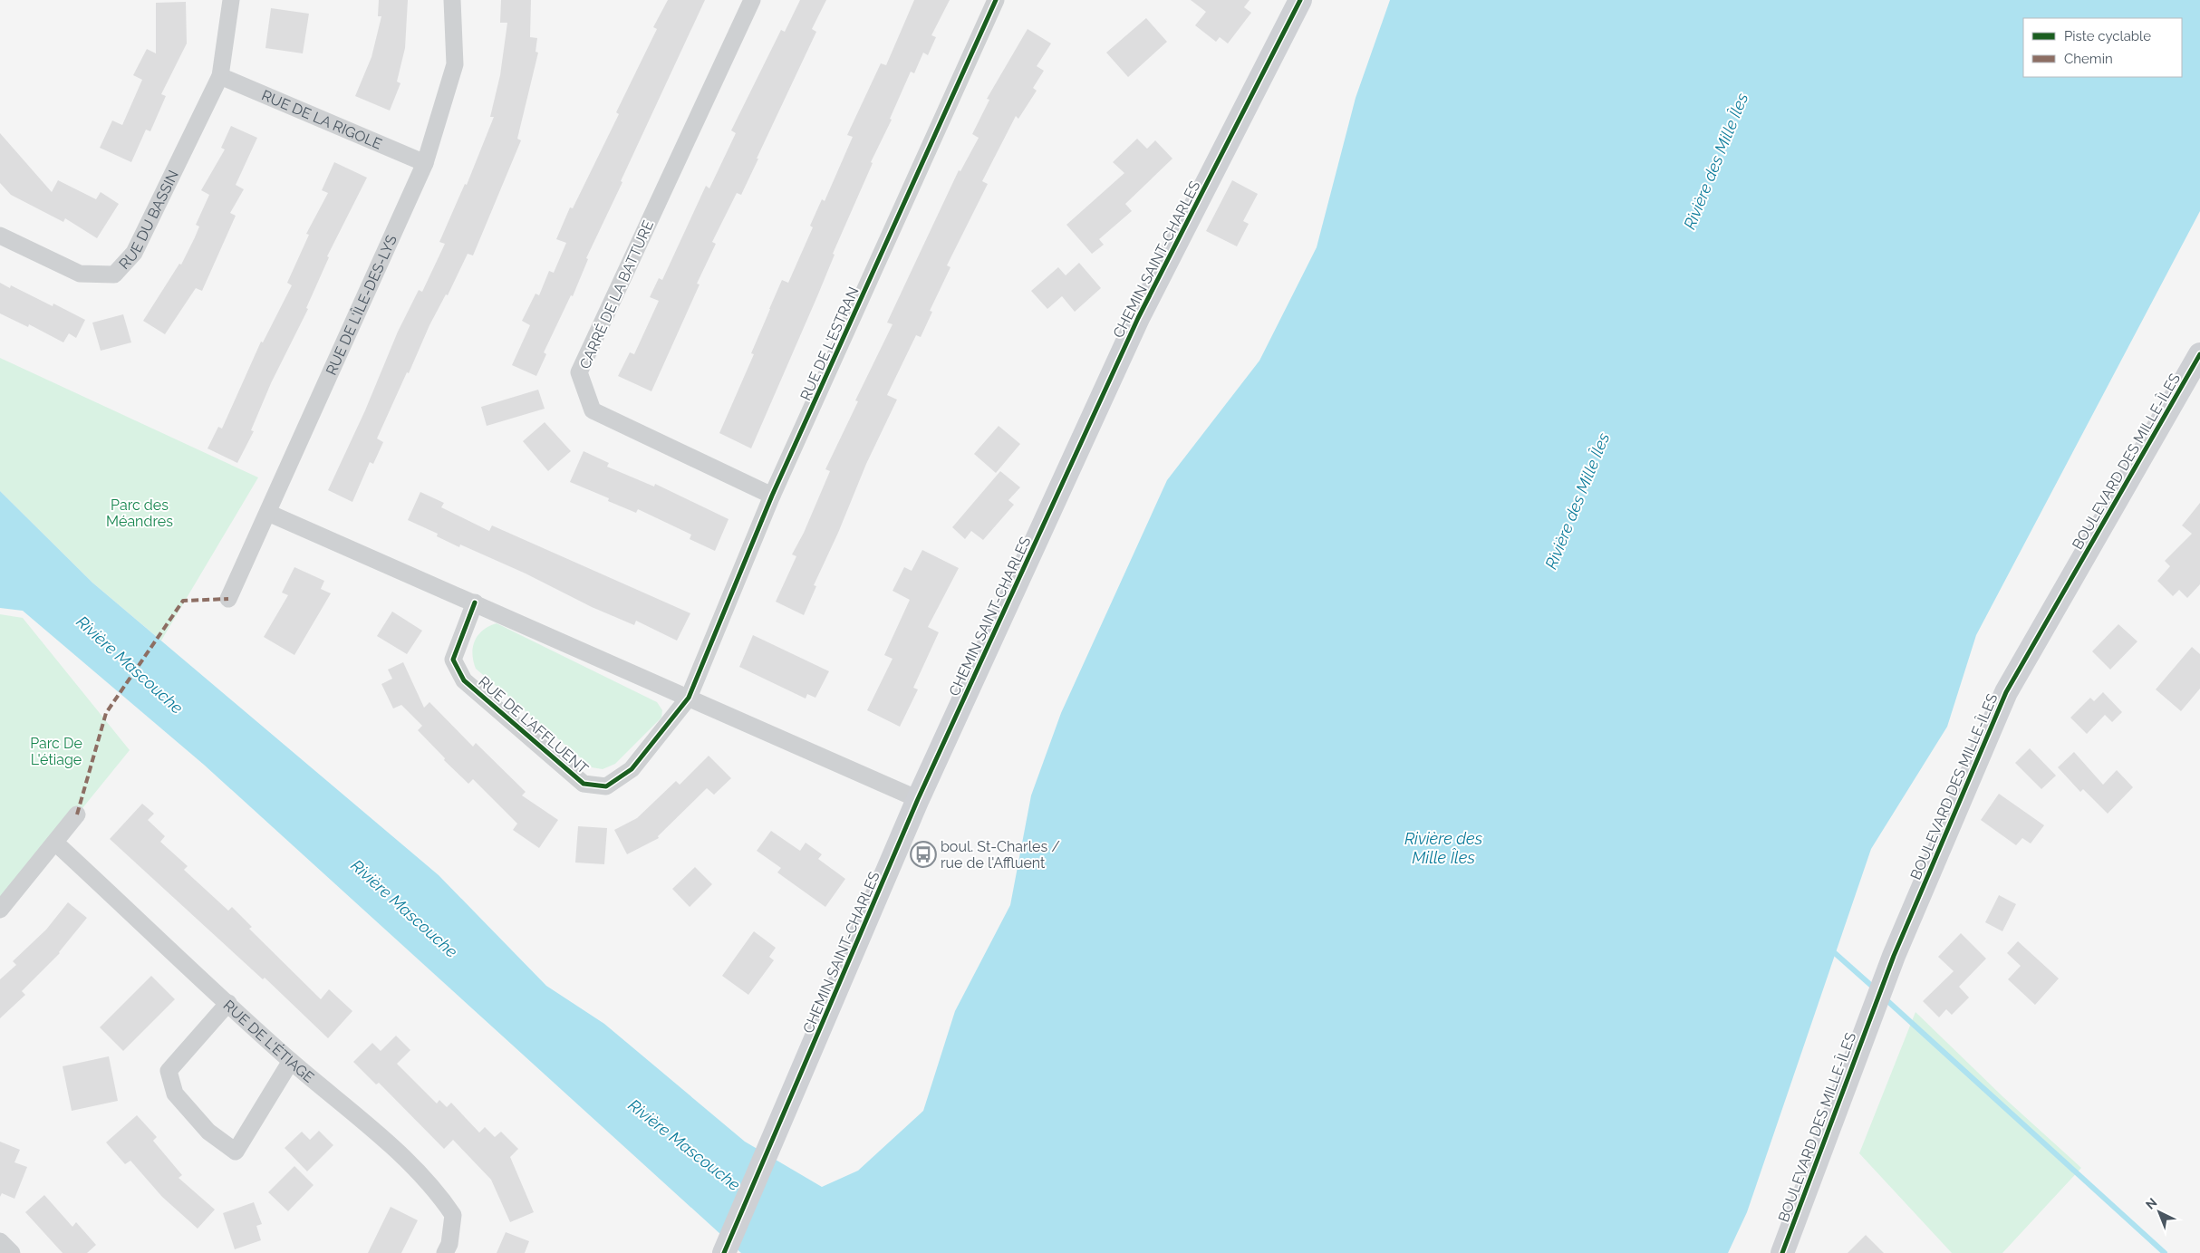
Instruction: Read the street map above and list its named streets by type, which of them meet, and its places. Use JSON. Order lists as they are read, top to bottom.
{
  "streets": {
    "main road": ["CHEMIN SAINT-CHARLES", "BOULEVARD DES MILLE-ÎLES"],
    "street": [
      "RUE DE LA RIGOLE",
      "RUE DU BASSIN",
      "CARRÉ DE LA BATTURE",
      "RUE DE L'ÎLE-DES-LYS",
      "RUE DE L'ESTRAN",
      "RUE DE L'AFFLUENT",
      "RUE DE L'ÉTIAGE"
    ]
  },
  "crossings": [
    ["RUE DE LA RIGOLE", "RUE DU BASSIN"],
    ["RUE DE LA RIGOLE", "RUE DE L'ÎLE-DES-LYS"],
    ["CARRÉ DE LA BATTURE", "RUE DE L'ESTRAN"],
    ["RUE DE L'ESTRAN", "RUE DE L'AFFLUENT"]
  ],
  "water": ["Rivière des Mille Îles", "Rivière Mascouche"],
  "parks": ["Parc des Méandres", "Parc De L'étiage"],
  "places": {
    "bus stop": ["boul. St-Charles / rue de l'Affluent"]
  },
  "legend": ["Piste cyclable", "Chemin"],
  "north": "top left"
}
